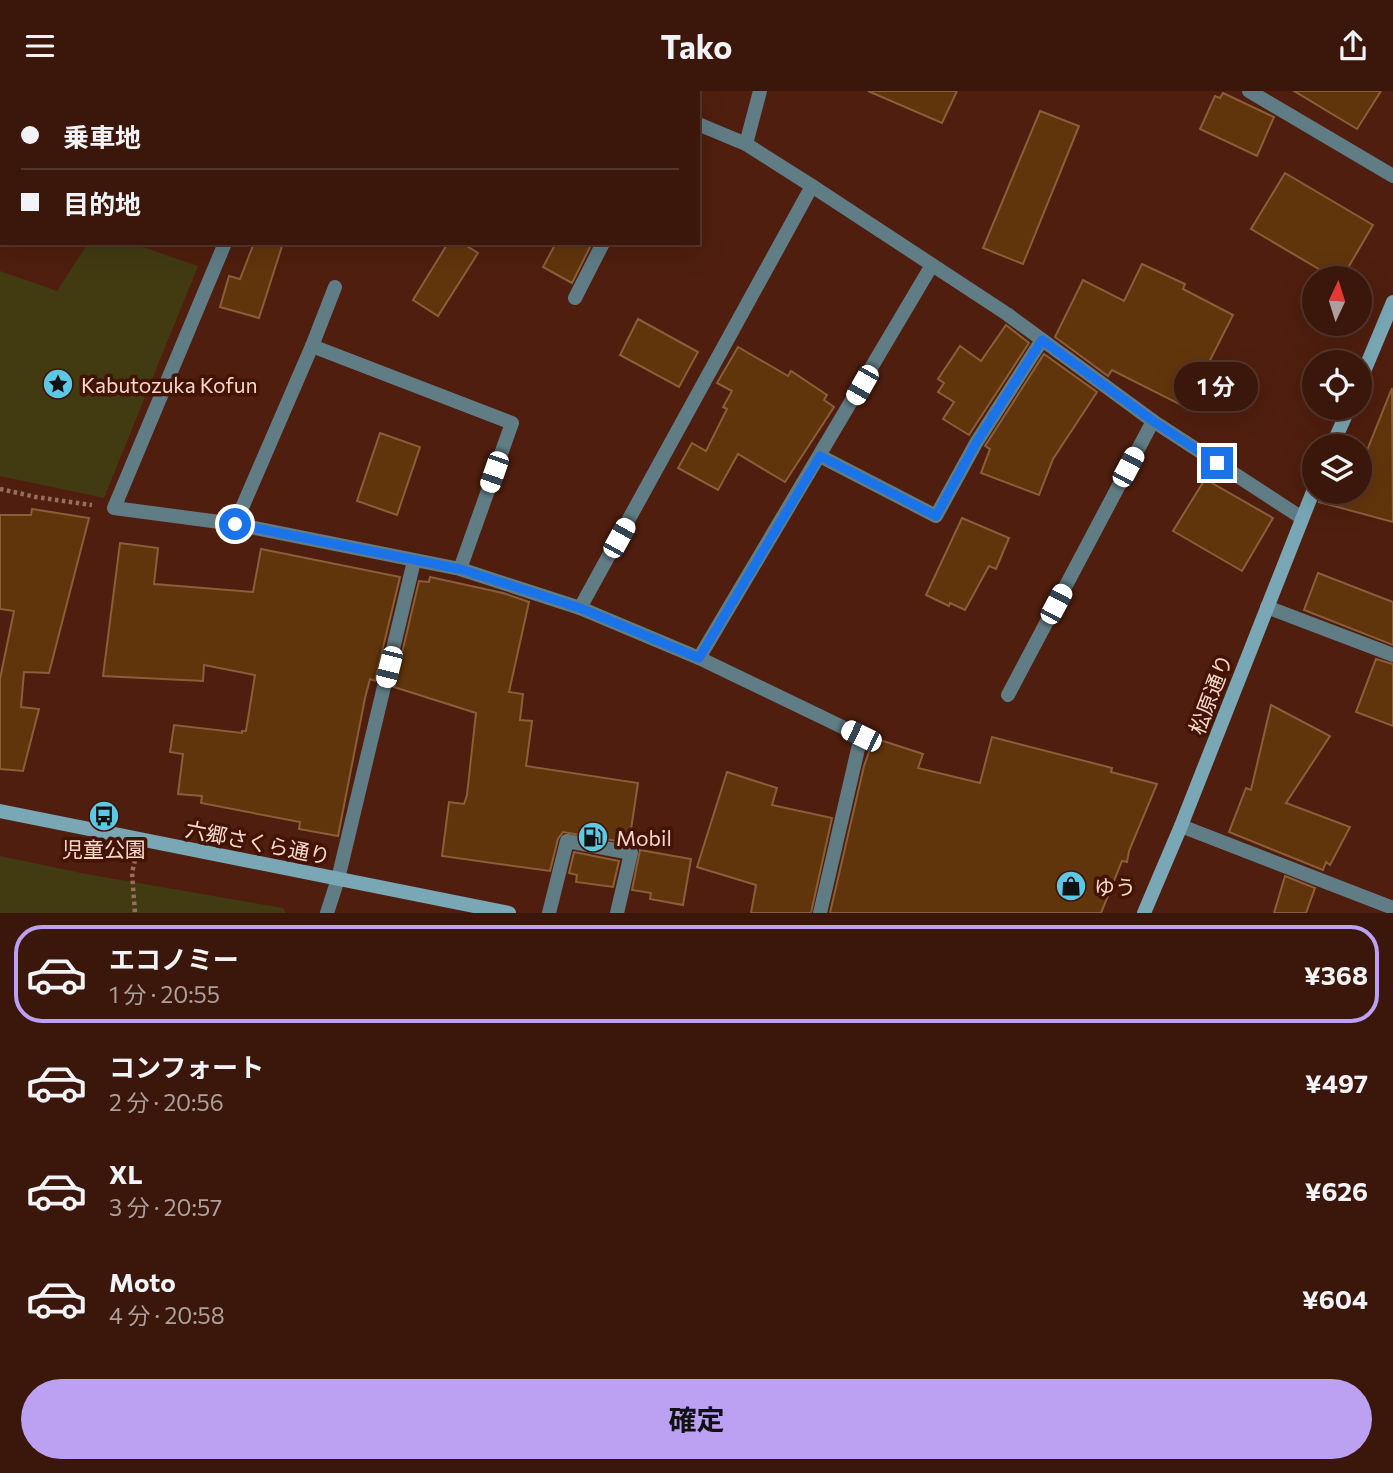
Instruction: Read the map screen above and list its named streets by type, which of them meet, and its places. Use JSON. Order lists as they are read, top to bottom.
{
  "streets": {
    "main road": ["松原通り", "六郷さくら通り"]
  },
  "places": {
    "place": ["Kabutozuka Kofun"],
    "bus stop": ["児童公園"],
    "fuel station": ["Mobil"],
    "shop": ["ゆう"]
  },
  "north": "top",
  "page": {
    "header": "Tako",
    "banner": ["乗車地", "目的地"],
    "bubble": "1 分",
    "list": [
      {
        "name": "エコノミー",
        "note": "1 分 · 20:55",
        "value": "¥368"
      },
      {
        "name": "コンフォート",
        "note": "2 分 · 20:56",
        "value": "¥497"
      },
      {
        "name": "XL",
        "note": "3 分 · 20:57",
        "value": "¥626"
      },
      {
        "name": "Moto",
        "note": "4 分 · 20:58",
        "value": "¥604"
      }
    ],
    "buttons": "確定"
  }
}
